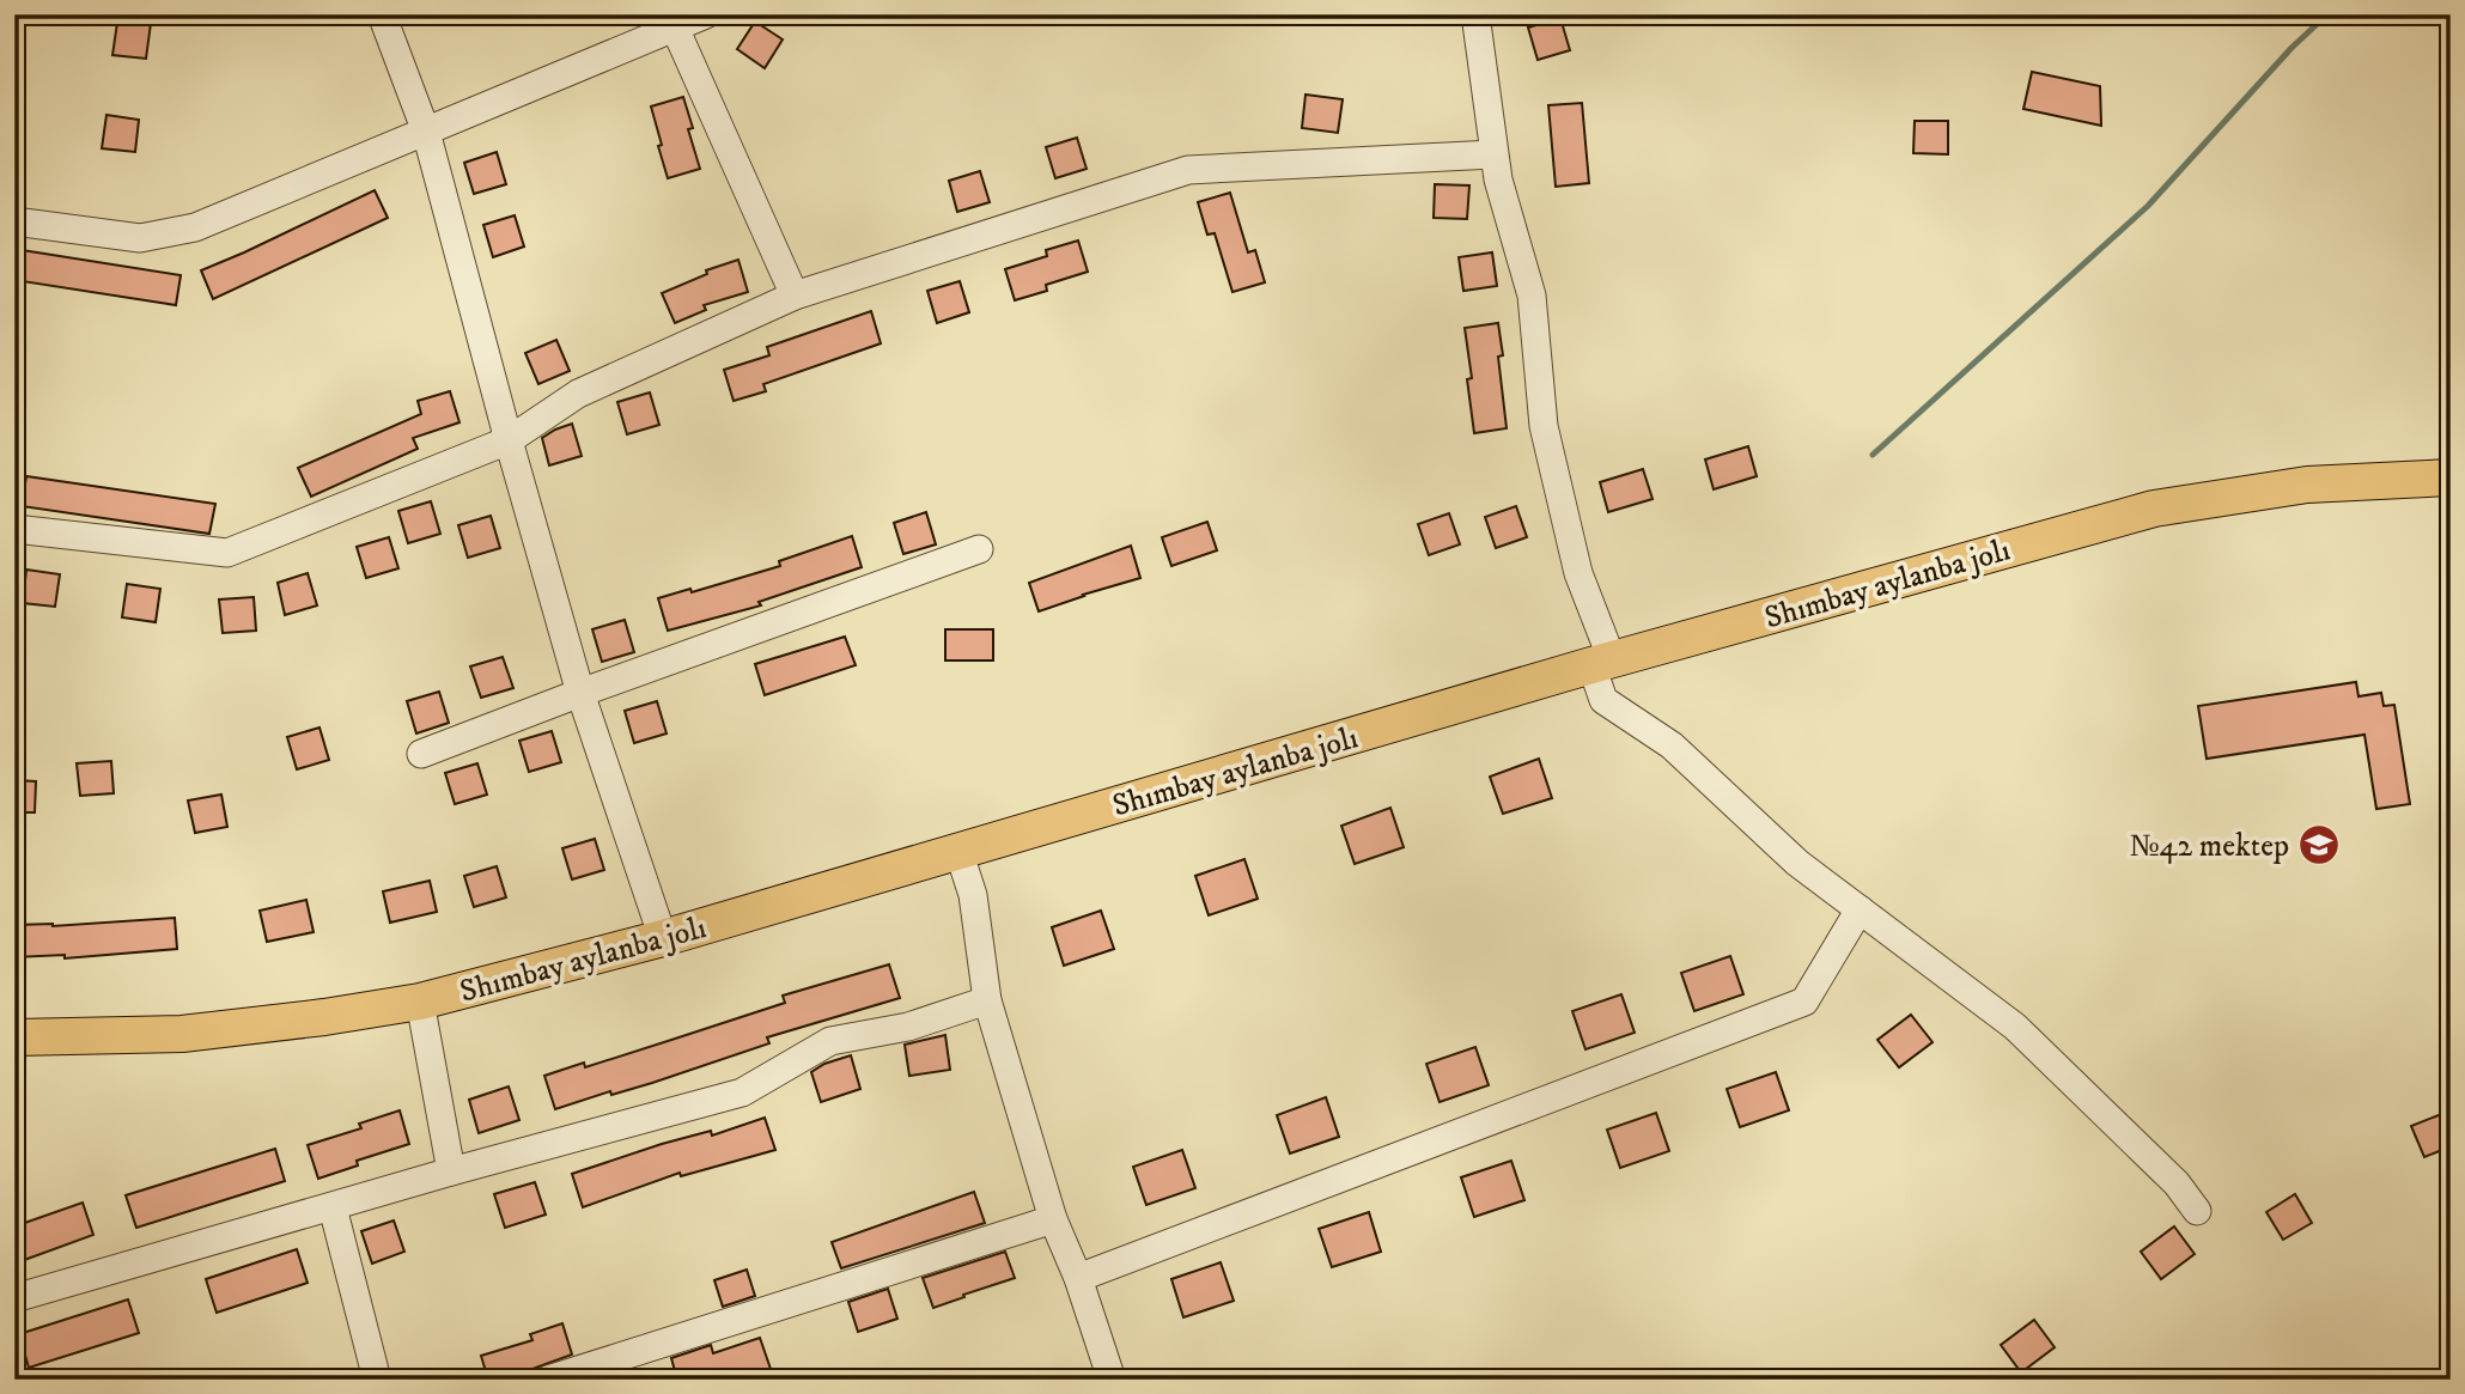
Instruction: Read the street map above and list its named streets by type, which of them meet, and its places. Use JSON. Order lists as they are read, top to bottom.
{
  "streets": {
    "main road": ["Shımbay aylanba jolı"]
  },
  "places": {
    "school or university": ["№42 mektep"]
  }
}
